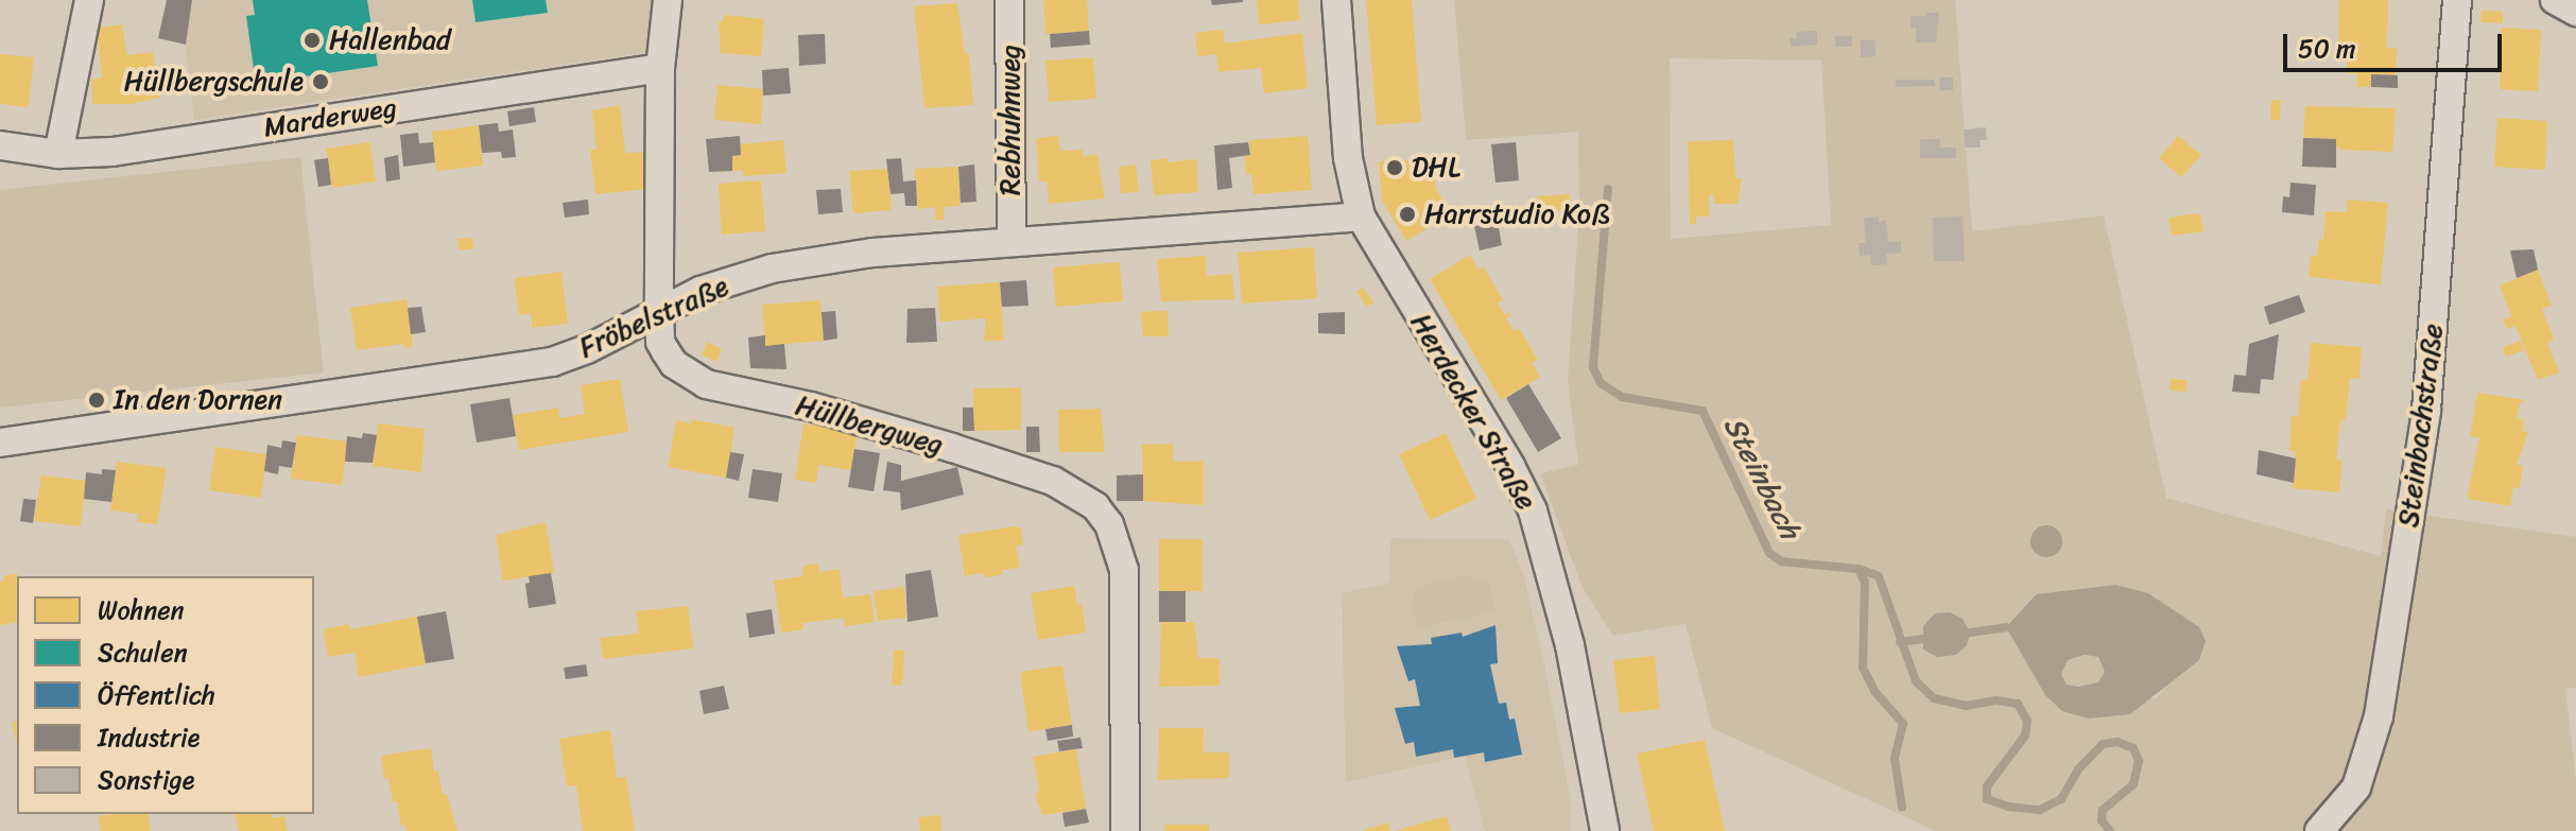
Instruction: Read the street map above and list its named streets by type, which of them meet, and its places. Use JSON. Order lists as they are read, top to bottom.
{
  "streets": {
    "street": [
      "Marderweg",
      "Rebhuhnweg",
      "Fröbelstraße",
      "Herdecker Straße",
      "Hüllbergweg",
      "Steinbachstraße"
    ]
  },
  "crossings": [
    ["Marderweg", "Hüllbergweg"],
    ["Rebhuhnweg", "Fröbelstraße"],
    ["Fröbelstraße", "Herdecker Straße"],
    ["Fröbelstraße", "Hüllbergweg"]
  ],
  "water": ["Steinbach"],
  "places": [
    "Hallenbad",
    "Hüllbergschule",
    "DHL",
    "Harrstudio Koß",
    "In den Dornen"
  ],
  "legend": [
    "Wohnen",
    "Schulen",
    "Öffentlich",
    "Industrie",
    "Sonstige"
  ],
  "scale_bar": "50 m"
}
